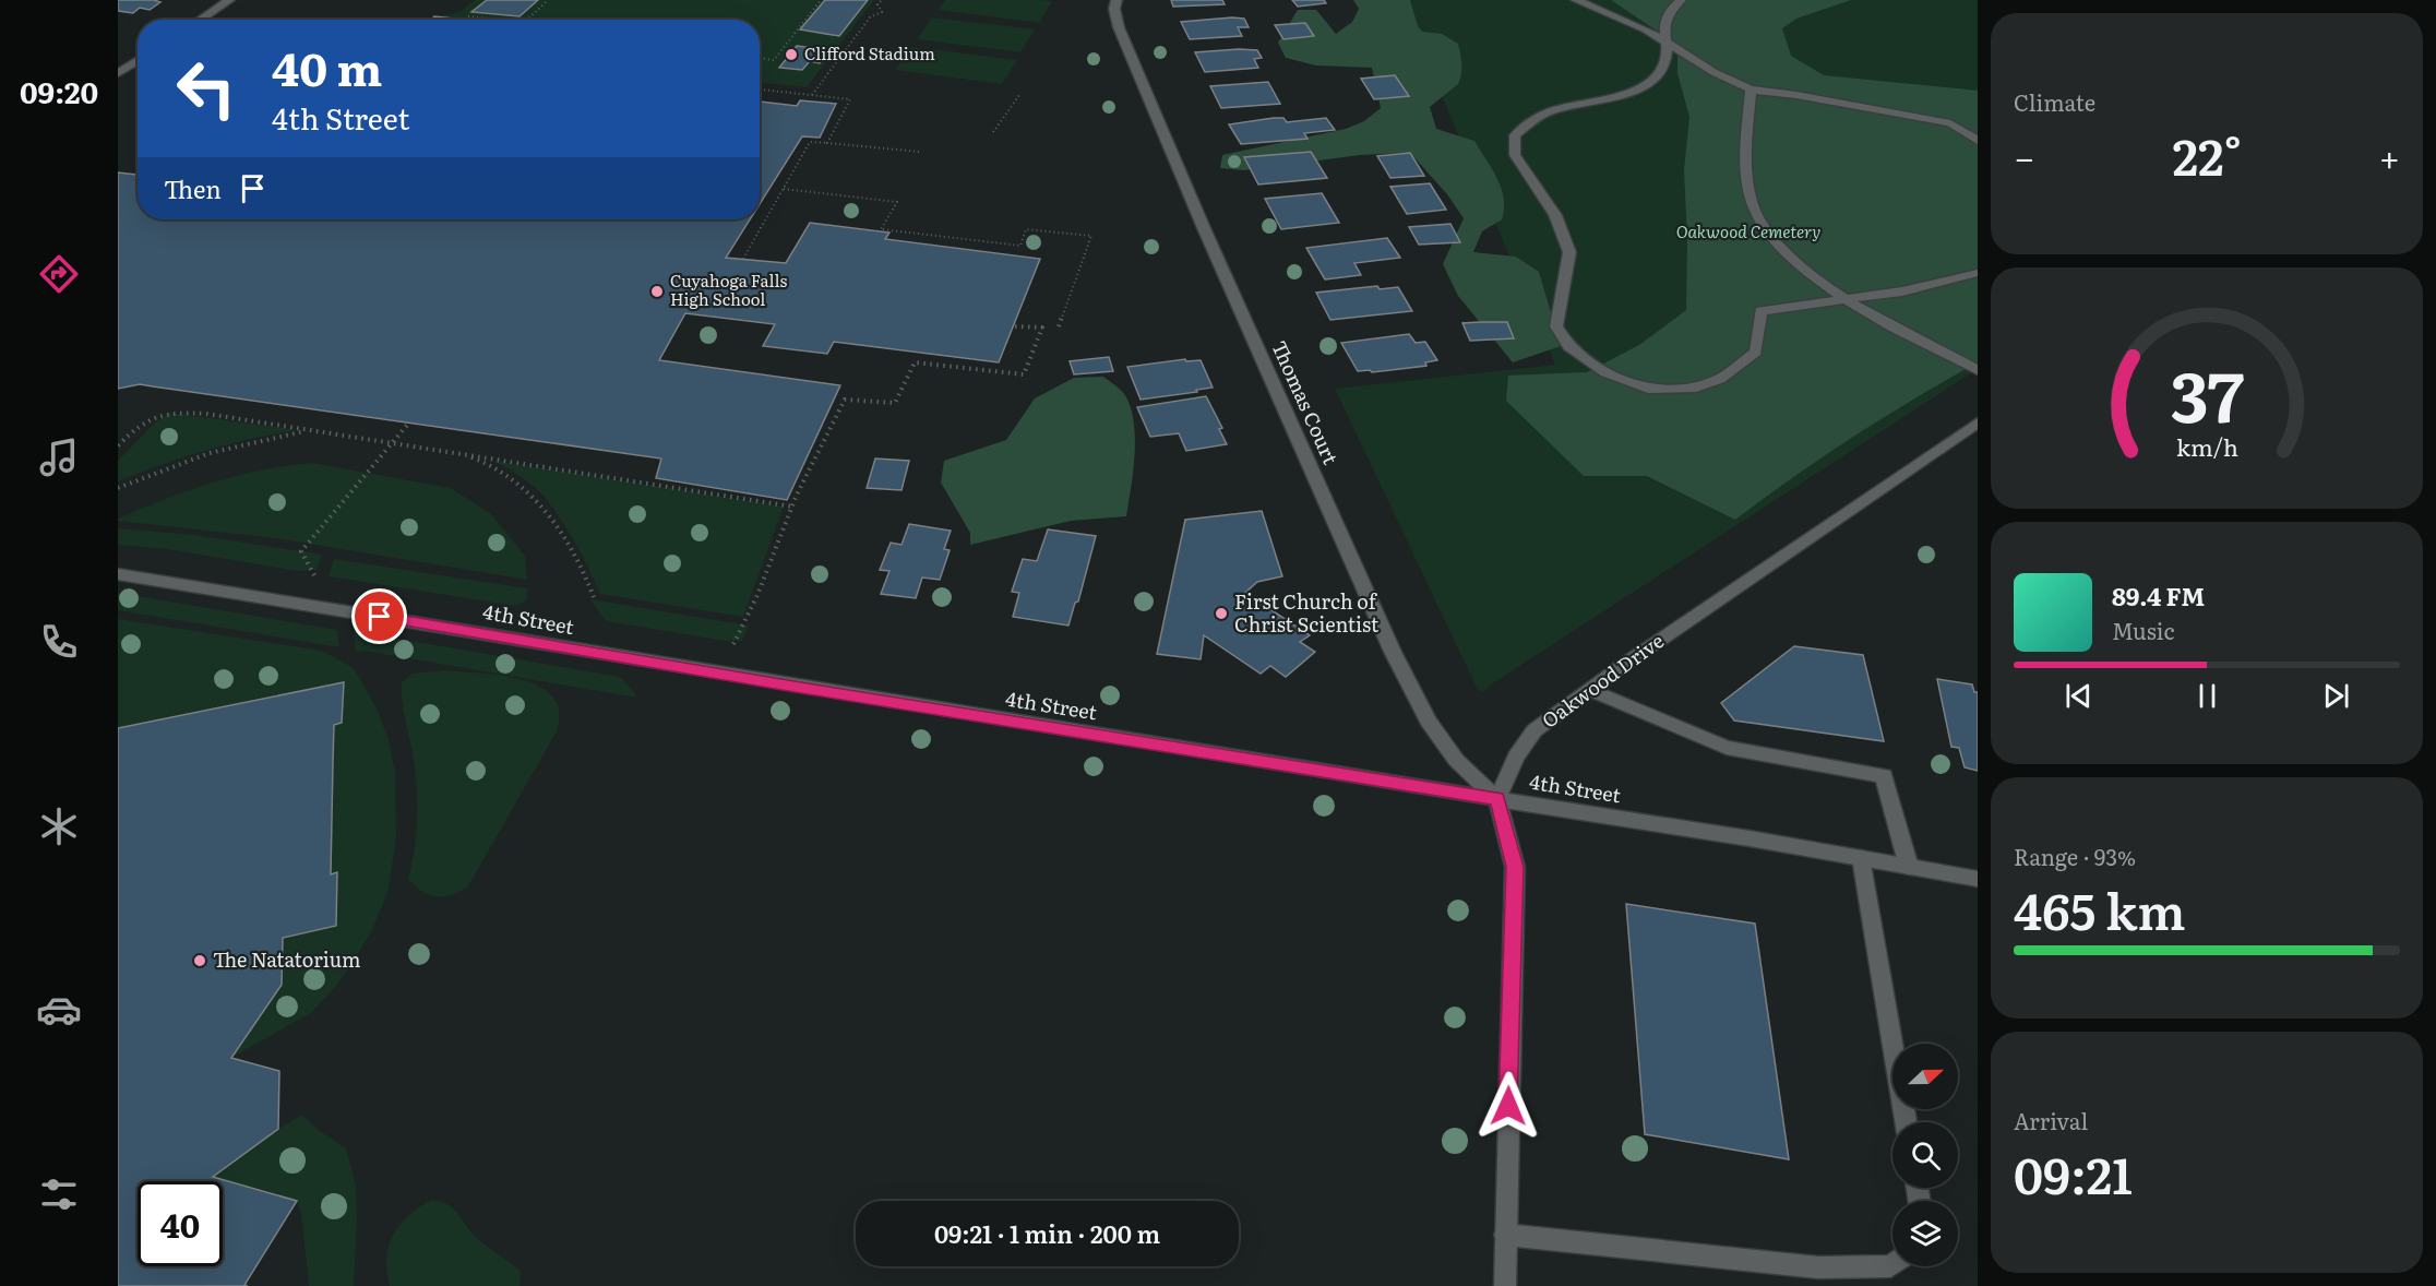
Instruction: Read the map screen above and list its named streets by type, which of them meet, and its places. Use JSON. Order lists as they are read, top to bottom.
{
  "streets": {
    "street": ["Thomas Court", "4th Street", "Oakwood Drive"]
  },
  "crossings": [
    ["Thomas Court", "4th Street"],
    ["Thomas Court", "Oakwood Drive"],
    ["4th Street", "Oakwood Drive"]
  ],
  "parks": ["Oakwood Cemetery"],
  "places": [
    "Clifford Stadium",
    "Cuyahoga Falls High School",
    "First Church of Christ Scientist",
    "The Natatorium"
  ],
  "north": "right",
  "page": {
    "tabs": "09:20",
    "tile": [
      "Climate",
      ["Range · 93%", "465 km"],
      ["Arrival", "09:21"]
    ],
    "turn": ["40 m", "4th Street"],
    "heat": ["−", "22°", "+"],
    "then": "Then",
    "song": ["89.4 FM", "Music"],
    "limit": "40",
    "trip": "09:21 · 1 min · 200 m",
    "gauge": ["37", "km/h"]
  }
}
